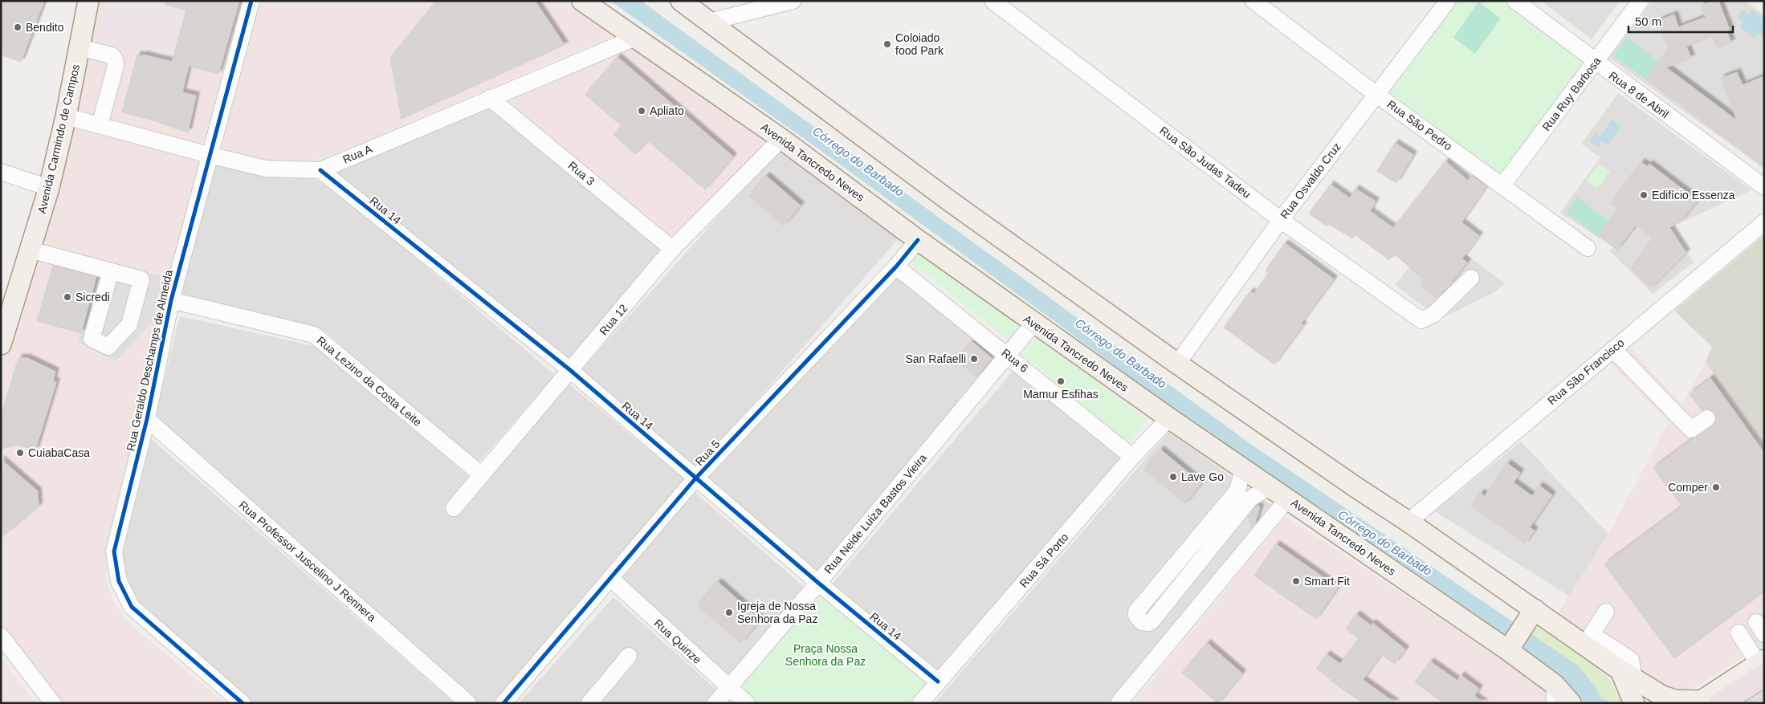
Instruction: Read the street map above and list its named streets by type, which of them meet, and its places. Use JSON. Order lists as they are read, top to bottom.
{
  "streets": {
    "main road": ["Avenida Carmindo de Campos", "Avenida Tancredo Neves"],
    "street": [
      "Rua Ruy Barbosa",
      "Rua 8 de Abril",
      "Rua São Pedro",
      "Rua A",
      "Rua São Judas Tadeu",
      "Rua 3",
      "Rua Osvaldo Cruz",
      "Rua 14",
      "Rua 12",
      "Rua Geraldo Deschamps de Almeida",
      "Rua 6",
      "Rua São Francisco",
      "Rua Lezino da Costa Leite",
      "Rua 5",
      "Rua Neide Luiza Bastos Vieira",
      "Rua Sá Porto",
      "Rua Professor Juscelino J Rennera",
      "Rua Quinze"
    ]
  },
  "crossings": [
    ["Rua Ruy Barbosa", "Rua 8 de Abril"],
    ["Rua Ruy Barbosa", "Rua São Pedro"],
    ["Rua São Pedro", "Rua Osvaldo Cruz"],
    ["Avenida Carmindo de Campos", "Rua A"],
    ["Rua A", "Avenida Tancredo Neves"],
    ["Rua A", "Rua 3"],
    ["Rua A", "Rua 14"],
    ["Rua A", "Rua Geraldo Deschamps de Almeida"],
    ["Avenida Tancredo Neves", "Rua 12"],
    ["Avenida Tancredo Neves", "Rua 5"],
    ["Avenida Tancredo Neves", "Rua Neide Luiza Bastos Vieira"],
    ["Avenida Tancredo Neves", "Rua Sá Porto"],
    ["Rua São Judas Tadeu", "Rua Osvaldo Cruz"],
    ["Rua 3", "Rua 12"],
    ["Rua 14", "Rua 12"],
    ["Rua 14", "Rua 5"],
    ["Rua 14", "Rua Neide Luiza Bastos Vieira"],
    ["Rua 14", "Rua Sá Porto"],
    ["Rua 12", "Rua Lezino da Costa Leite"],
    ["Rua Geraldo Deschamps de Almeida", "Rua Lezino da Costa Leite"],
    ["Rua Geraldo Deschamps de Almeida", "Rua Professor Juscelino J Rennera"],
    ["Rua 6", "Rua 5"],
    ["Rua 6", "Rua Neide Luiza Bastos Vieira"],
    ["Rua 6", "Rua Sá Porto"],
    ["Rua 5", "Rua Quinze"],
    ["Rua Neide Luiza Bastos Vieira", "Rua Quinze"]
  ],
  "water": ["Córrego do Barbado"],
  "parks": ["Praça Nossa Senhora da Paz"],
  "places": [
    "Bendito",
    "Coloiado food Park",
    "Apliato",
    "Edifício Essenza",
    "Sicredi",
    "San Rafaelli",
    "Mamur Esfihas",
    "CuiabaCasa",
    "Lave Go",
    "Comper",
    "Smart Fit",
    "Igreja de Nossa Senhora da Paz"
  ],
  "scale_bar": "50 m"
}
